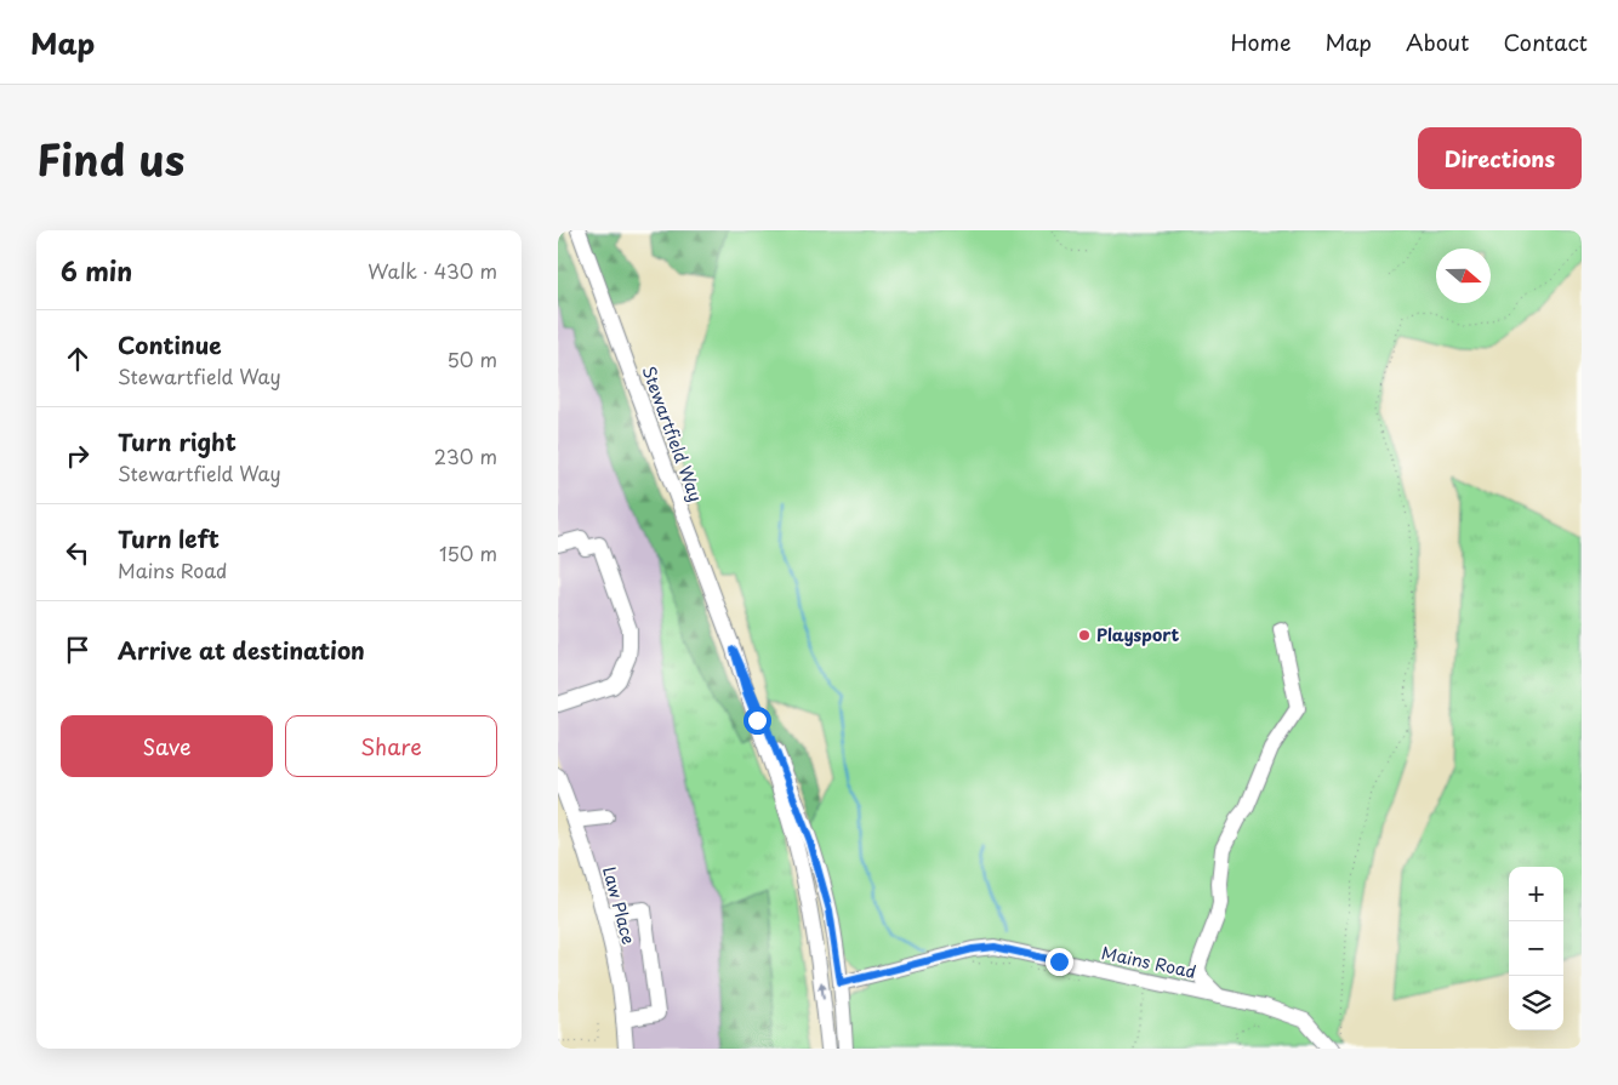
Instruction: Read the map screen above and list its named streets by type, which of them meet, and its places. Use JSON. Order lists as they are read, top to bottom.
{
  "streets": {
    "street": ["Stewartfield Way", "Law Place", "Mains Road"]
  },
  "crossings": [
    ["Stewartfield Way", "Mains Road"]
  ],
  "places": ["Playsport"],
  "north": "right",
  "page": {
    "header": "Map",
    "nav": [
      "Home",
      "Map",
      "About",
      "Contact"
    ],
    "title": "Find us",
    "buttons": [
      "Directions",
      ["Save", "Share"]
    ],
    "heading": ["6 min", "Walk · 430 m"],
    "list": [
      ["Continue", "Stewartfield Way", "50 m"],
      ["Turn right", "Stewartfield Way", "230 m"],
      ["Turn left", "Mains Road", "150 m"],
      "Arrive at destination"
    ],
    "map_buttons": ["+", "−"]
  }
}
